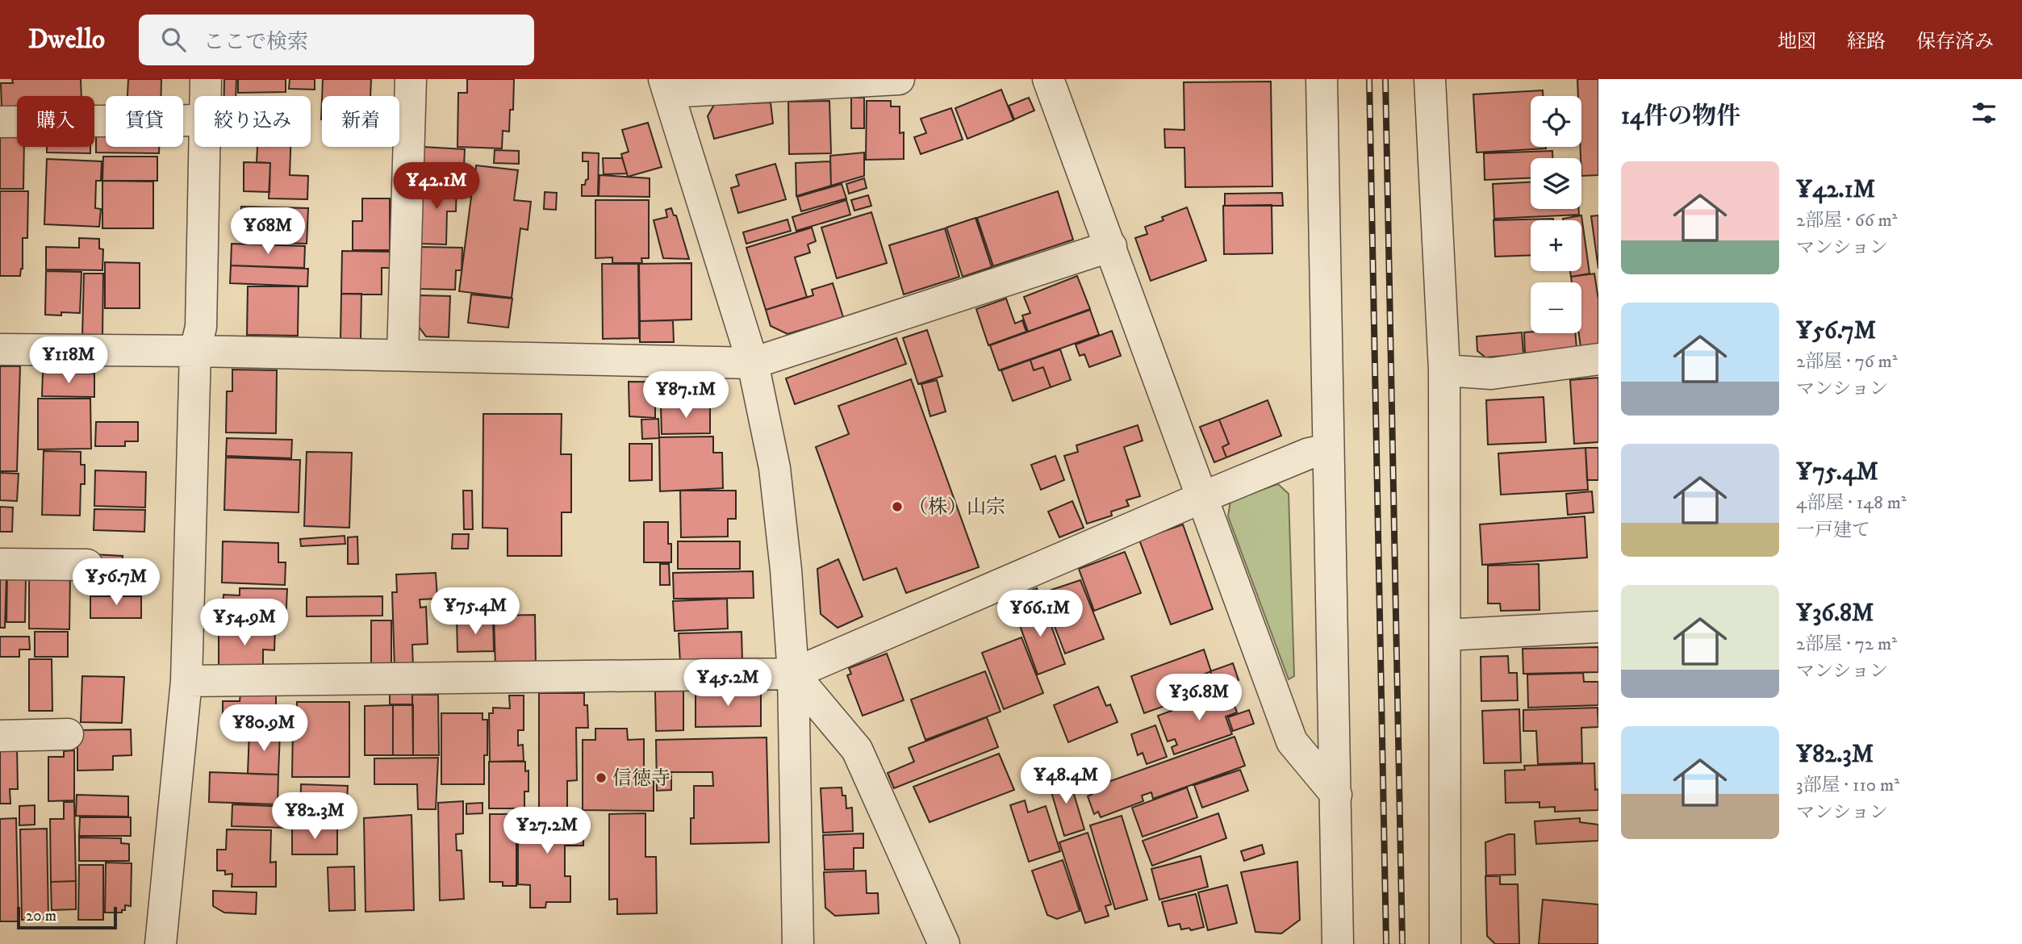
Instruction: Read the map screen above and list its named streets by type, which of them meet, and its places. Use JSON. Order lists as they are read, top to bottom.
{
  "places": ["（株）山宗", "信徳寺"],
  "scale_bar": "20 m",
  "page": {
    "header": "Dwello",
    "search": "ここで検索",
    "nav": ["地図", "経路", "保存済み"],
    "heading": "14件の物件",
    "map_buttons": ["+", "−"],
    "chip": [
      "購入",
      "賃貸",
      "絞り込み",
      "新着"
    ],
    "list": [
      {
        "name": "¥42.1M",
        "note": "2部屋 · 66 m² · マンション"
      },
      {
        "name": "¥56.7M",
        "note": "2部屋 · 76 m² · マンション"
      },
      {
        "name": "¥75.4M",
        "note": "4部屋 · 148 m² · 一戸建て"
      },
      {
        "name": "¥36.8M",
        "note": "2部屋 · 72 m² · マンション"
      },
      {
        "name": "¥82.3M",
        "note": "3部屋 · 110 m² · マンション"
      }
    ],
    "price": [
      "¥42.1M",
      "¥68M",
      "¥118M",
      "¥87.1M",
      "¥56.7M",
      "¥75.4M",
      "¥66.1M",
      "¥54.9M",
      "¥45.2M",
      "¥36.8M",
      "¥80.9M",
      "¥48.4M",
      "¥82.3M",
      "¥27.2M"
    ],
    "scale": "20 m"
  }
}
